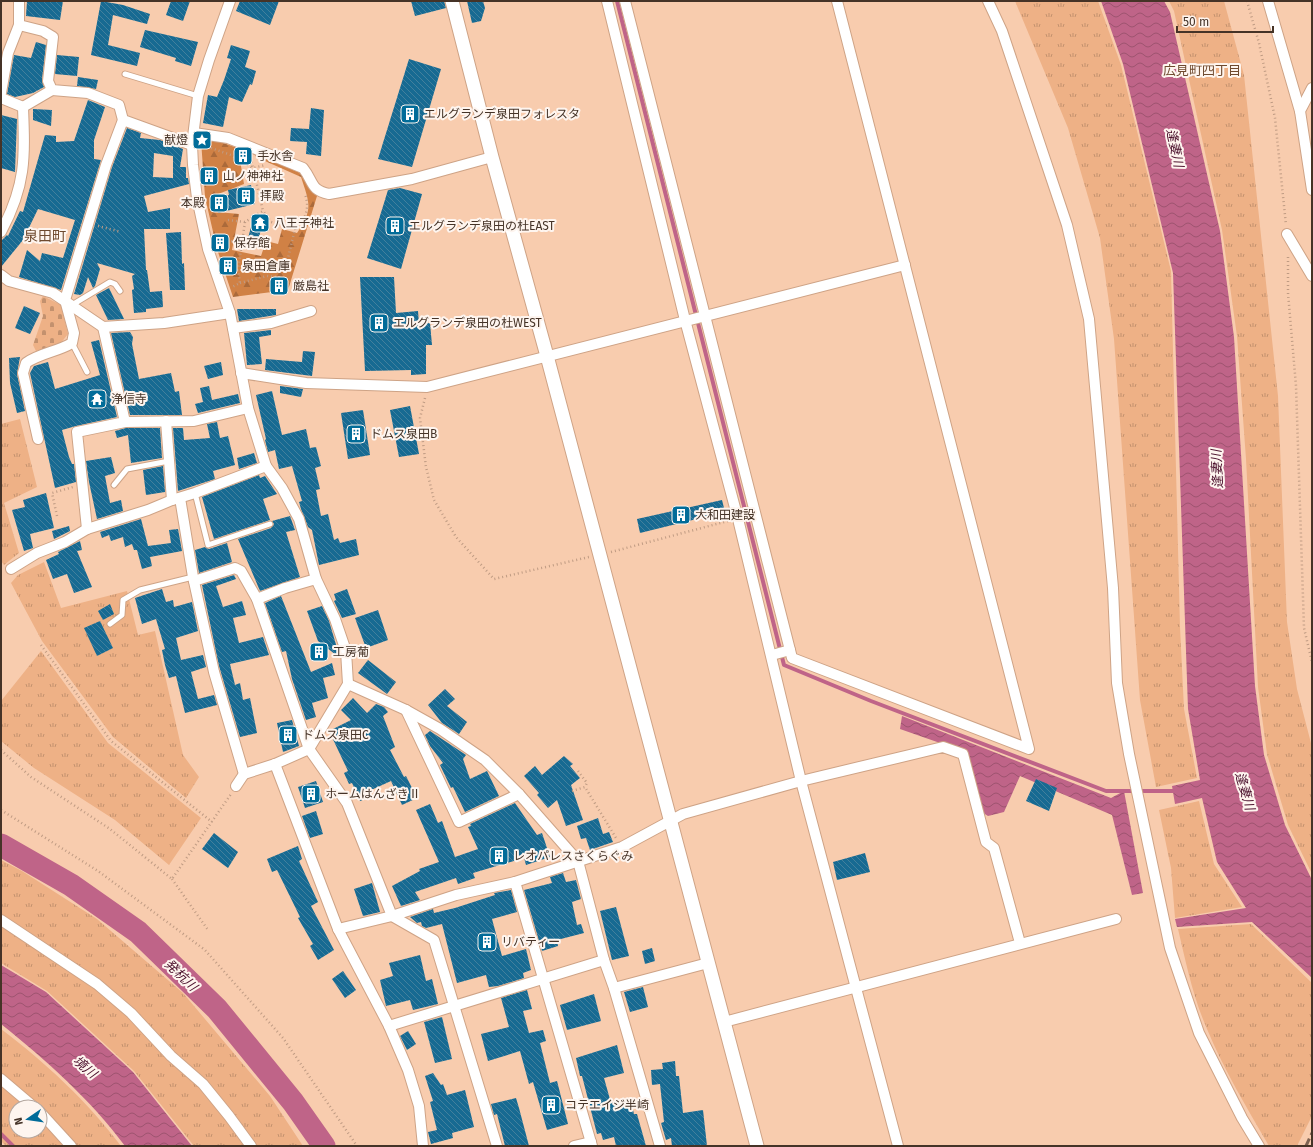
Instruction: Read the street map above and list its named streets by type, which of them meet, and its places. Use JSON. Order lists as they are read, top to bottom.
{
  "districts": ["広見町四丁目", "泉田町"],
  "water": ["逢妻川", "発杭川", "境川"],
  "places": {
    "building": [
      "エルグランデ泉田フォレスタ",
      "手水舎",
      "山ノ神神社",
      "拝殿",
      "本殿",
      "エルグランデ泉田の杜EAST",
      "保存館",
      "泉田倉庫",
      "厳島社",
      "エルグランデ泉田の杜WEST",
      "ドムス泉田B",
      "大和田建設",
      "工房葡",
      "ドムス泉田C",
      "ホームはんざきⅡ",
      "レオパレスさくらぐみ",
      "リバティー",
      "コテエイジ半崎"
    ],
    "place": ["献燈"],
    "temple": ["八王子神社", "浄信寺"]
  },
  "scale_bar": "50 m",
  "north": "left"
}
